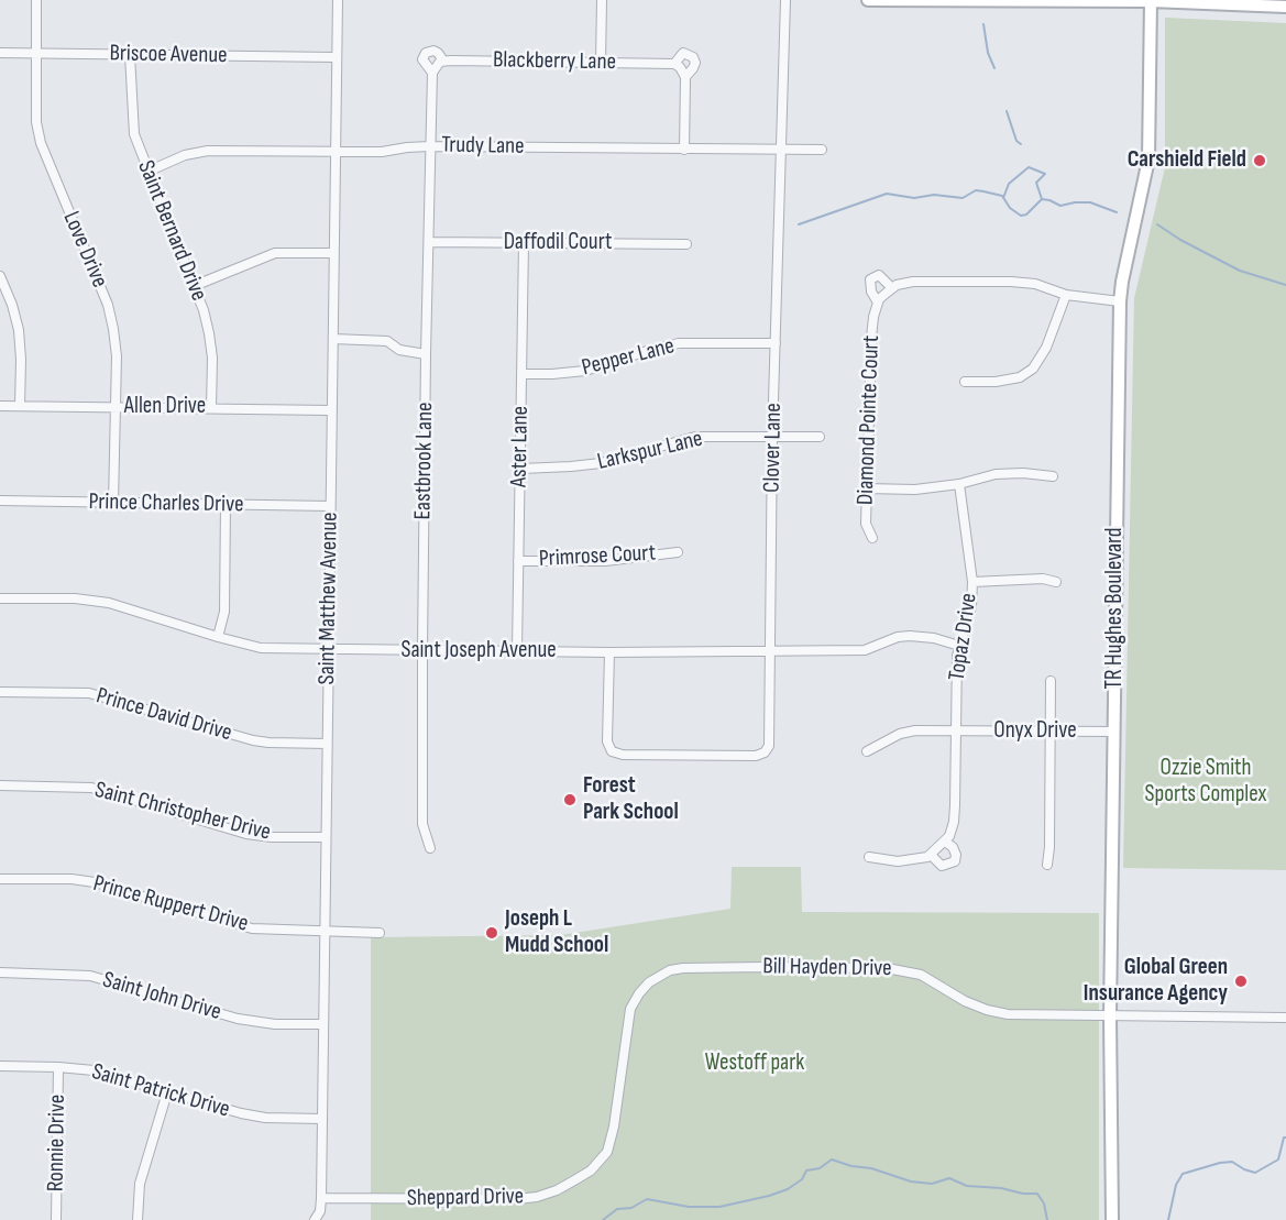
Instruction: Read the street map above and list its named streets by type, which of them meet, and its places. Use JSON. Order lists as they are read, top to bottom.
{
  "streets": {
    "main road": ["TR Hughes Boulevard"],
    "street": [
      "Briscoe Avenue",
      "Blackberry Lane",
      "Trudy Lane",
      "Saint Bernard Drive",
      "Daffodil Court",
      "Love Drive",
      "Pepper Lane",
      "Allen Drive",
      "Diamond Pointe Court",
      "Aster Lane",
      "Clover Lane",
      "Larkspur Lane",
      "Eastbrook Lane",
      "Prince Charles Drive",
      "Primrose Court",
      "Saint Matthew Avenue",
      "Topaz Drive",
      "Saint Joseph Avenue",
      "Prince David Drive",
      "Onyx Drive",
      "Saint Christopher Drive",
      "Prince Ruppert Drive",
      "Bill Hayden Drive",
      "Saint John Drive",
      "Saint Patrick Drive",
      "Ronnie Drive",
      "Sheppard Drive"
    ]
  },
  "crossings": [
    ["Briscoe Avenue", "Saint Bernard Drive"],
    ["Briscoe Avenue", "Love Drive"],
    ["Briscoe Avenue", "Saint Matthew Avenue"],
    ["Blackberry Lane", "Eastbrook Lane"],
    ["Trudy Lane", "Saint Bernard Drive"],
    ["Trudy Lane", "Clover Lane"],
    ["Trudy Lane", "Eastbrook Lane"],
    ["Trudy Lane", "Saint Matthew Avenue"],
    ["Saint Bernard Drive", "Allen Drive"],
    ["Daffodil Court", "Aster Lane"],
    ["Daffodil Court", "Eastbrook Lane"],
    ["Love Drive", "Allen Drive"],
    ["Love Drive", "Prince Charles Drive"],
    ["Pepper Lane", "Aster Lane"],
    ["Pepper Lane", "Clover Lane"],
    ["Allen Drive", "Saint Matthew Avenue"],
    ["Diamond Pointe Court", "TR Hughes Boulevard"],
    ["Aster Lane", "Larkspur Lane"],
    ["Aster Lane", "Primrose Court"],
    ["Aster Lane", "Saint Joseph Avenue"],
    ["Clover Lane", "Larkspur Lane"],
    ["Clover Lane", "Saint Joseph Avenue"],
    ["Eastbrook Lane", "Saint Joseph Avenue"],
    ["Prince Charles Drive", "Saint Matthew Avenue"],
    ["Saint Matthew Avenue", "Saint Joseph Avenue"],
    ["Saint Matthew Avenue", "Prince David Drive"],
    ["Saint Matthew Avenue", "Saint Christopher Drive"],
    ["Saint Matthew Avenue", "Prince Ruppert Drive"],
    ["Saint Matthew Avenue", "Saint John Drive"],
    ["Saint Matthew Avenue", "Saint Patrick Drive"],
    ["Saint Matthew Avenue", "Sheppard Drive"],
    ["TR Hughes Boulevard", "Onyx Drive"],
    ["TR Hughes Boulevard", "Bill Hayden Drive"],
    ["Topaz Drive", "Saint Joseph Avenue"],
    ["Topaz Drive", "Onyx Drive"],
    ["Bill Hayden Drive", "Sheppard Drive"],
    ["Saint Patrick Drive", "Ronnie Drive"]
  ],
  "parks": ["Ozzie Smith Sports Complex", "Westoff park"],
  "places": [
    "Carshield Field",
    "Forest Park School",
    "Joseph L Mudd School",
    "Global Green Insurance Agency"
  ]
}
